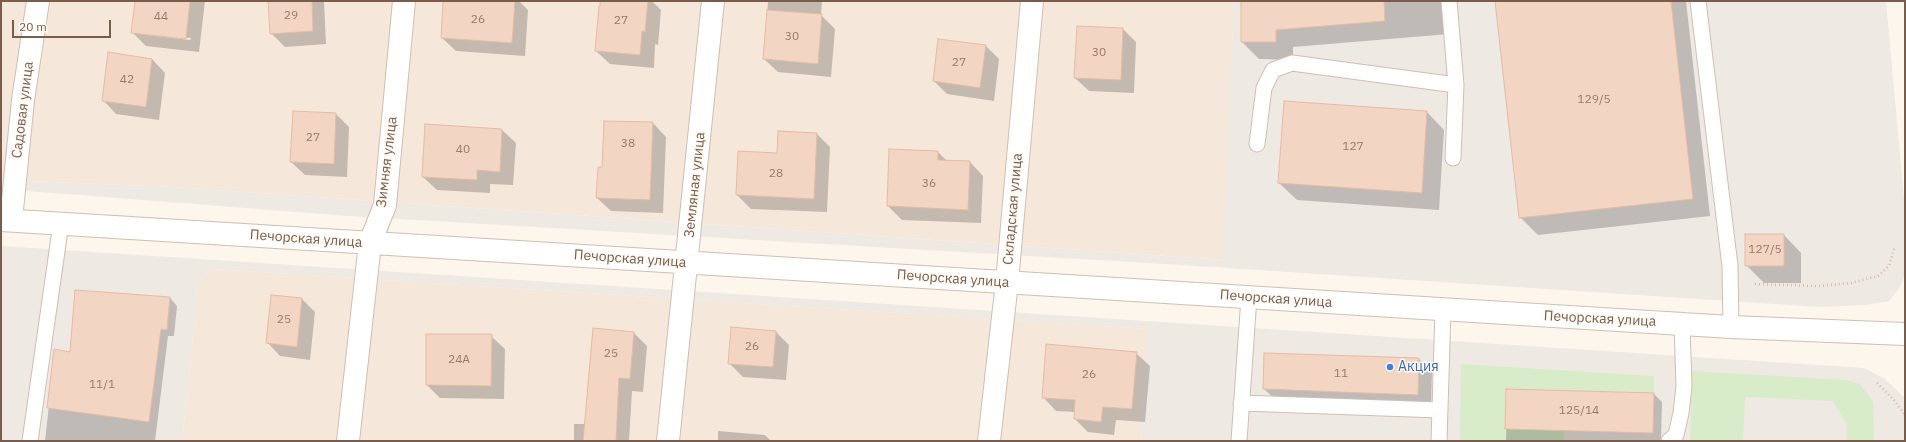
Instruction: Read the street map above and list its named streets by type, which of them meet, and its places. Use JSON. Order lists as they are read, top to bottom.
{
  "streets": {
    "street": [
      "Садовая улица",
      "Зимняя улица",
      "Земляная улица",
      "Складская улица",
      "Печорская улица"
    ]
  },
  "crossings": [
    ["Садовая улица", "Печорская улица"],
    ["Зимняя улица", "Печорская улица"],
    ["Земляная улица", "Печорская улица"],
    ["Складская улица", "Печорская улица"]
  ],
  "places": ["Акция"],
  "house_numbers": [
    "29",
    "44",
    "26",
    "27",
    "30",
    "30",
    "27",
    "42",
    "129/5",
    "27",
    "38",
    "127",
    "40",
    "28",
    "36",
    "127/5",
    "25",
    "26",
    "25",
    "24А",
    "11",
    "26",
    "11/1",
    "125/14"
  ],
  "scale_bar": "20 m"
}
